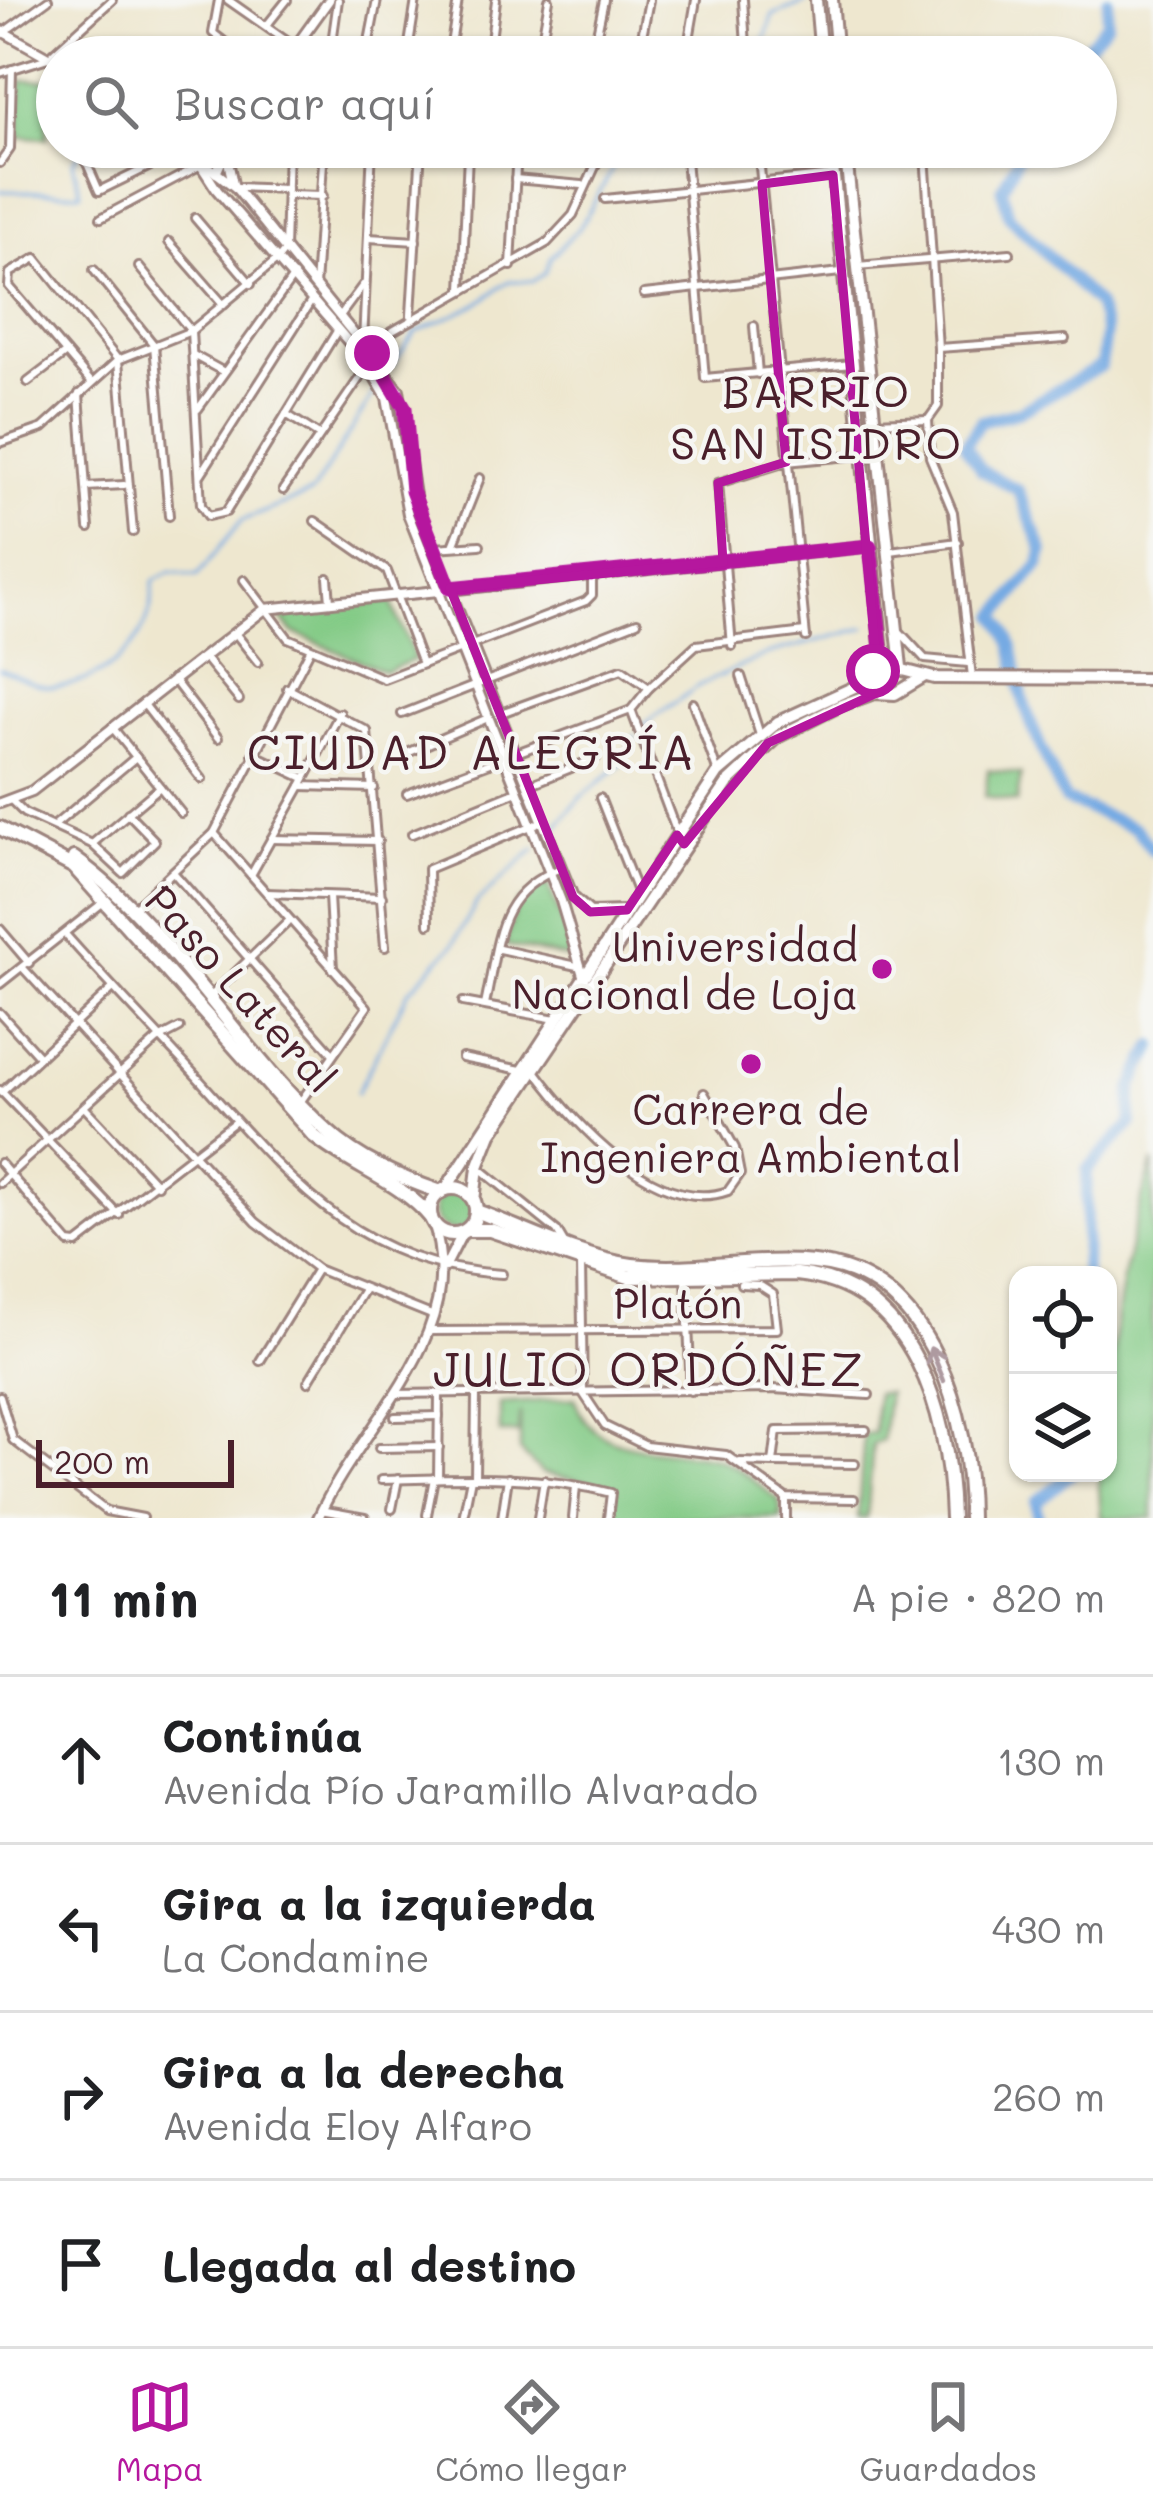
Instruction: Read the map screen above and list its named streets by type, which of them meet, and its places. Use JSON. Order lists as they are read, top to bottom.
{
  "streets": {
    "highway": ["Paso Lateral"],
    "street": ["Platón"]
  },
  "districts": ["BARRIO SAN ISIDRO", "CIUDAD ALEGRÍA", "JULIO ORDÓÑEZ"],
  "places": ["Universidad Nacional de Loja", "Carrera de Ingeniera Ambiental"],
  "scale_bar": "200 m",
  "page": {
    "search": "Buscar aquí",
    "scale": "200 m",
    "heading": ["11 min", "A pie · 820 m"],
    "list": [
      ["Continúa", "Avenida Pío Jaramillo Alvarado", "130 m"],
      ["Gira a la izquierda", "La Condamine", "430 m"],
      ["Gira a la derecha", "Avenida Eloy Alfaro", "260 m"],
      "Llegada al destino"
    ],
    "nav": ["Mapa", "Cómo llegar", "Guardados"]
  }
}
